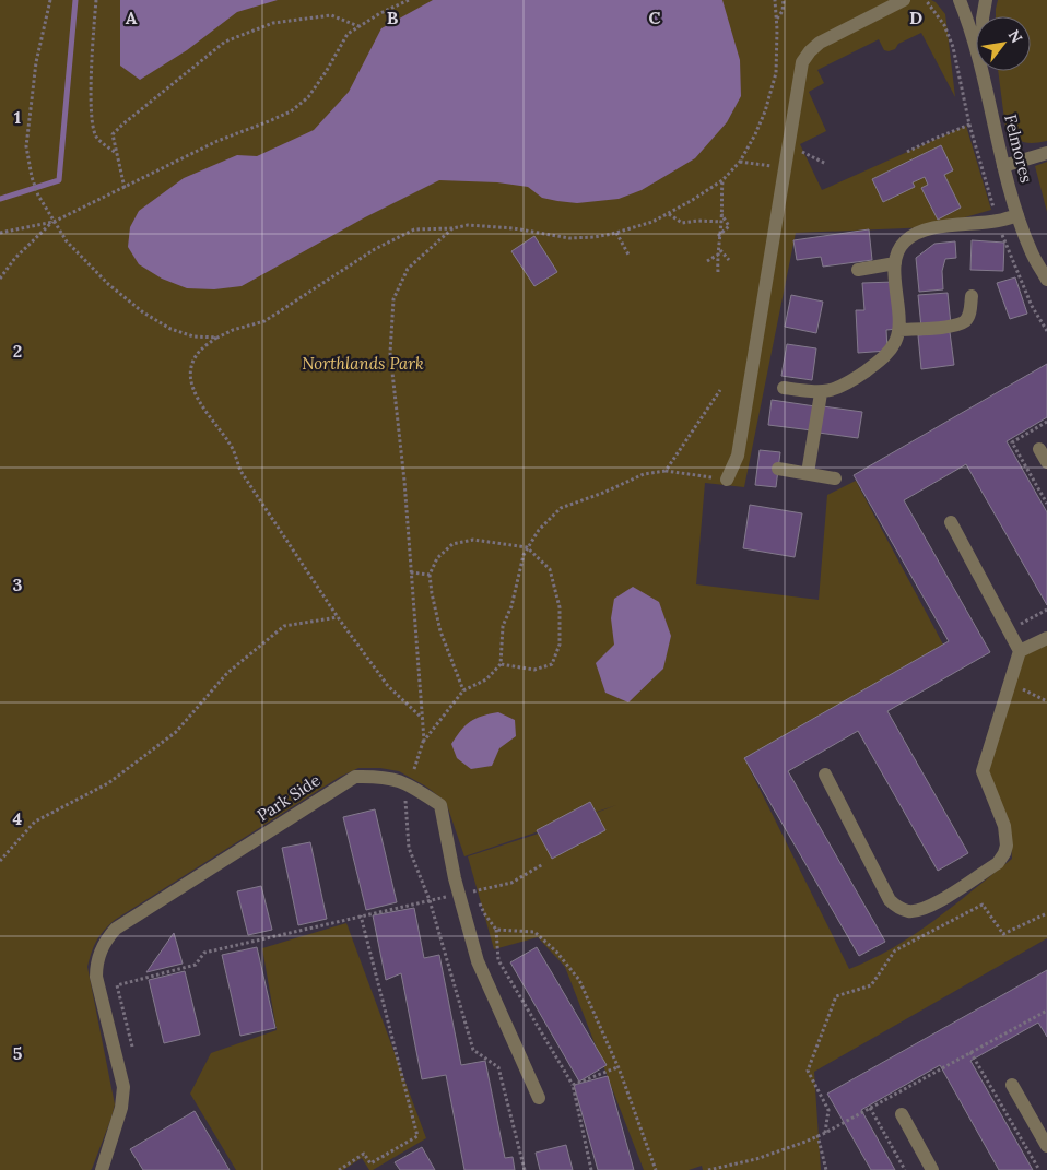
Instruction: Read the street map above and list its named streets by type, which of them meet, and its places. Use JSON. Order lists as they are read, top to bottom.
{
  "streets": {
    "street": ["Felmores", "Park Side"]
  },
  "parks": ["Northlands Park"],
  "north": "top right",
  "grid": {
    "columns": [
      "A",
      "B",
      "C",
      "D"
    ],
    "rows": [
      "1",
      "2",
      "3",
      "4",
      "5"
    ]
  }
}
